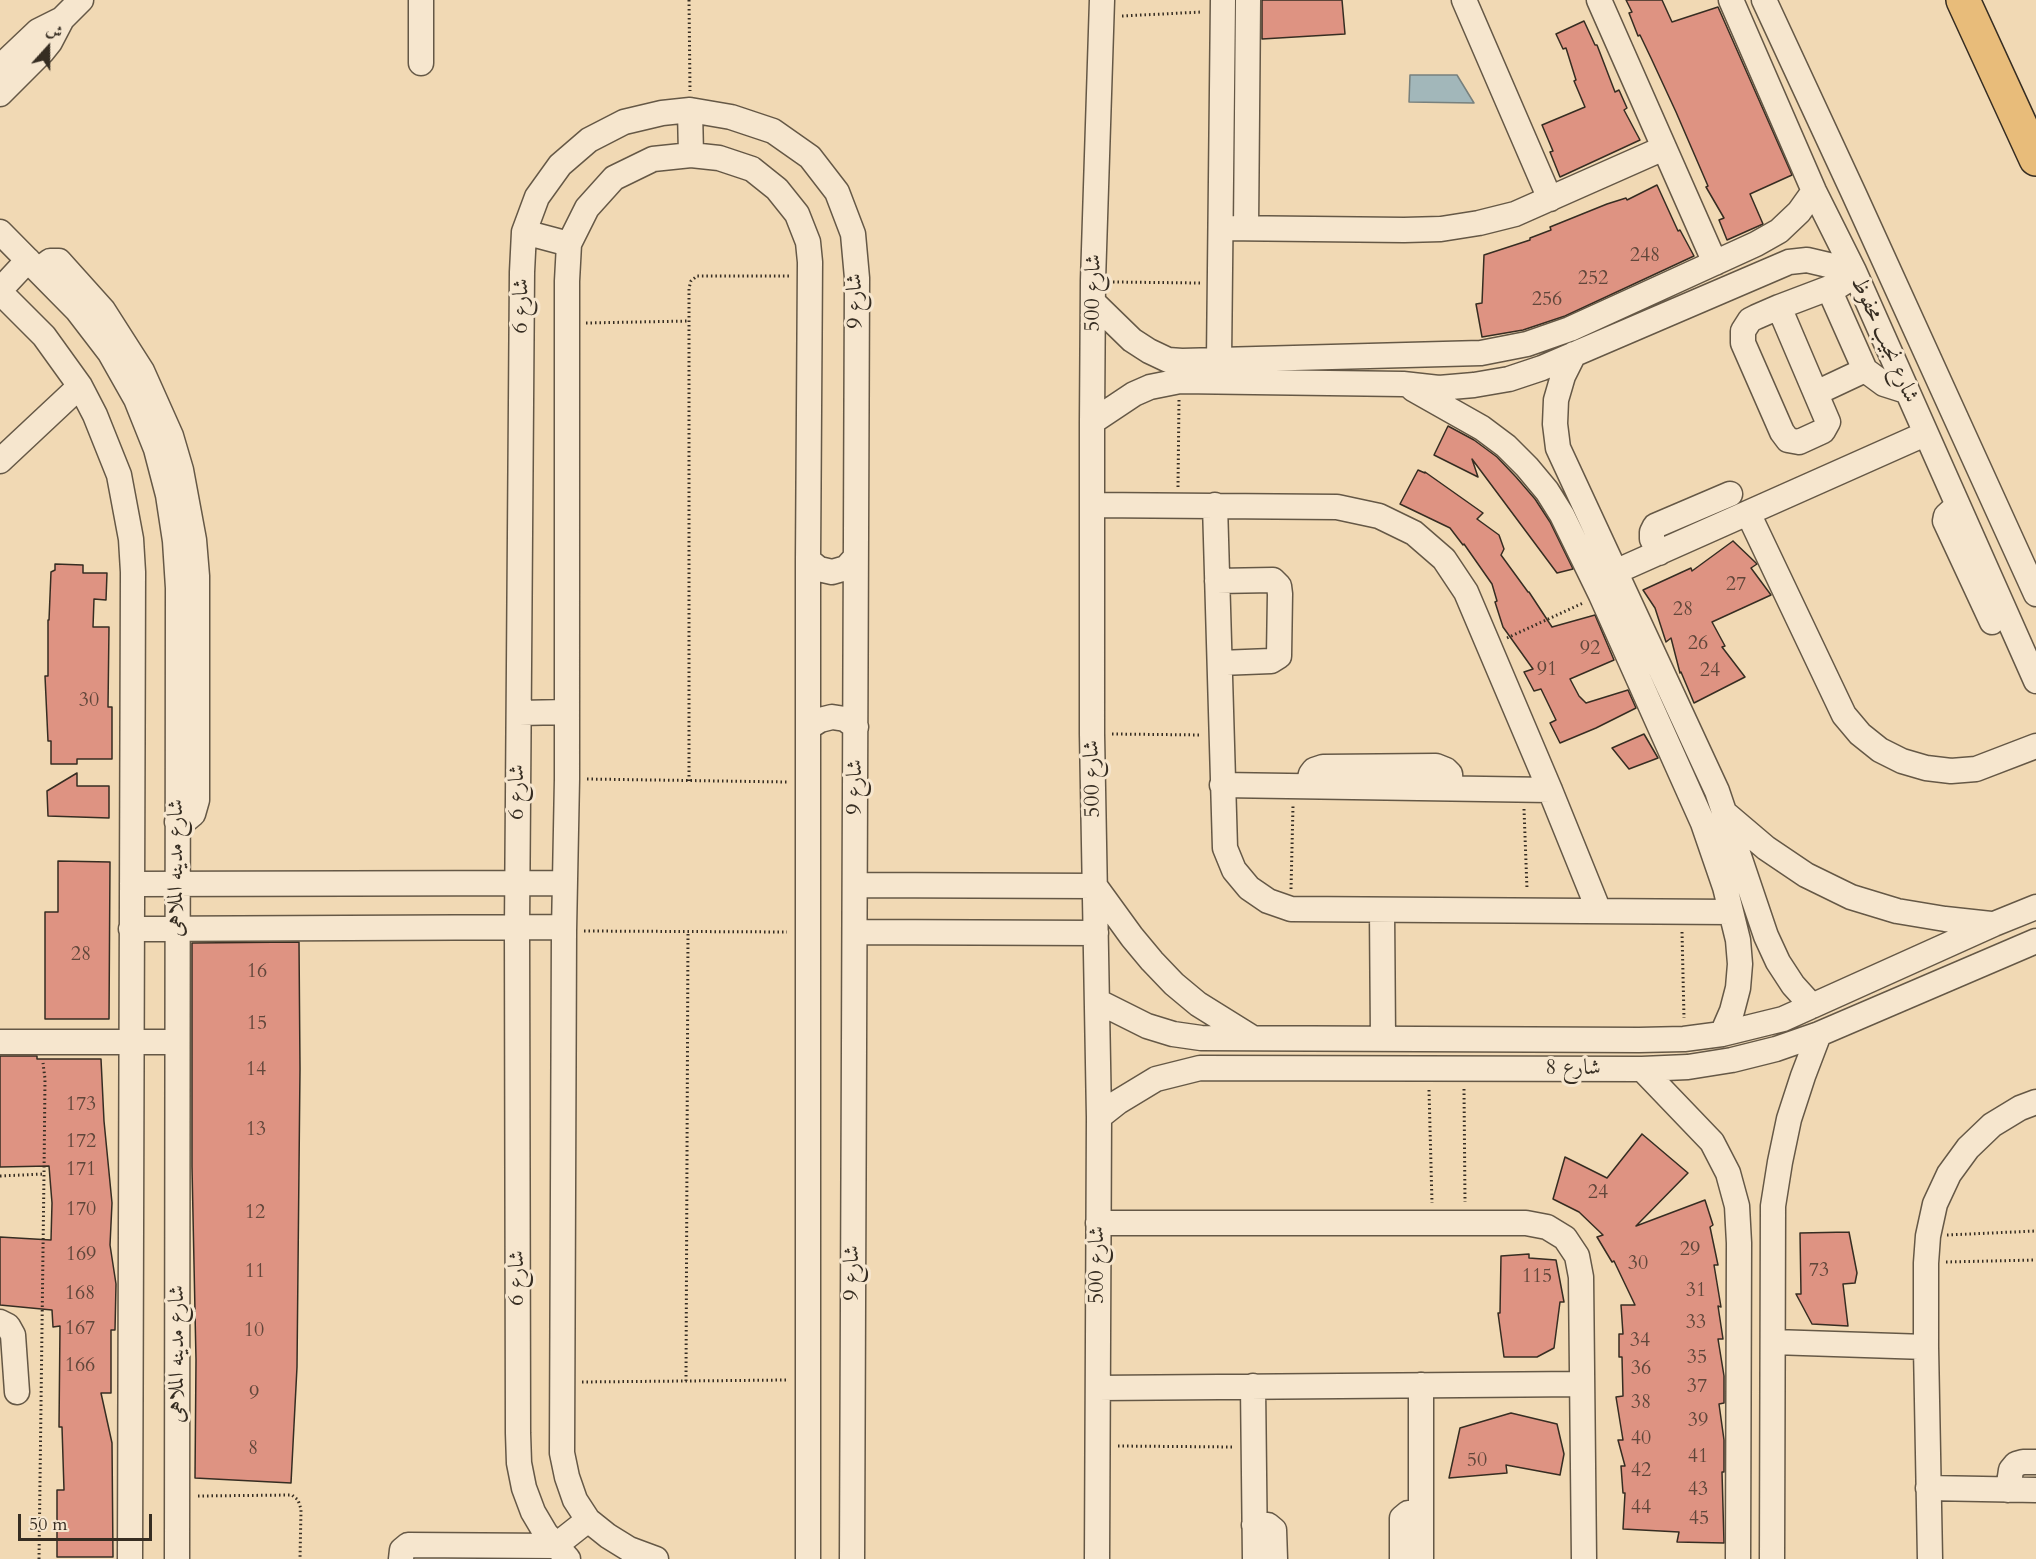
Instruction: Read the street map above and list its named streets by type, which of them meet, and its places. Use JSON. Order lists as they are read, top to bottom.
{
  "streets": {
    "street": [
      "شارع 500",
      "شارع 9",
      "شارع 6",
      "شارع نجيب محفوظ",
      "شارع مدينه الملاهى",
      "شارع 8"
    ]
  },
  "crossings": [
    ["شارع 500", "شارع 8"],
    ["شارع 9", "شارع 6"]
  ],
  "house_numbers": [
    "248",
    "252",
    "256",
    "27",
    "28",
    "26",
    "92",
    "91",
    "24",
    "30",
    "28",
    "16",
    "15",
    "14",
    "173",
    "13",
    "172",
    "171",
    "24",
    "170",
    "12",
    "29",
    "169",
    "30",
    "73",
    "11",
    "115",
    "31",
    "168",
    "33",
    "167",
    "10",
    "34",
    "35",
    "166",
    "36",
    "37",
    "9",
    "38",
    "39",
    "40",
    "8",
    "41",
    "50",
    "42",
    "43",
    "44",
    "45"
  ],
  "scale_bar": "50 m",
  "north": "top"
}
